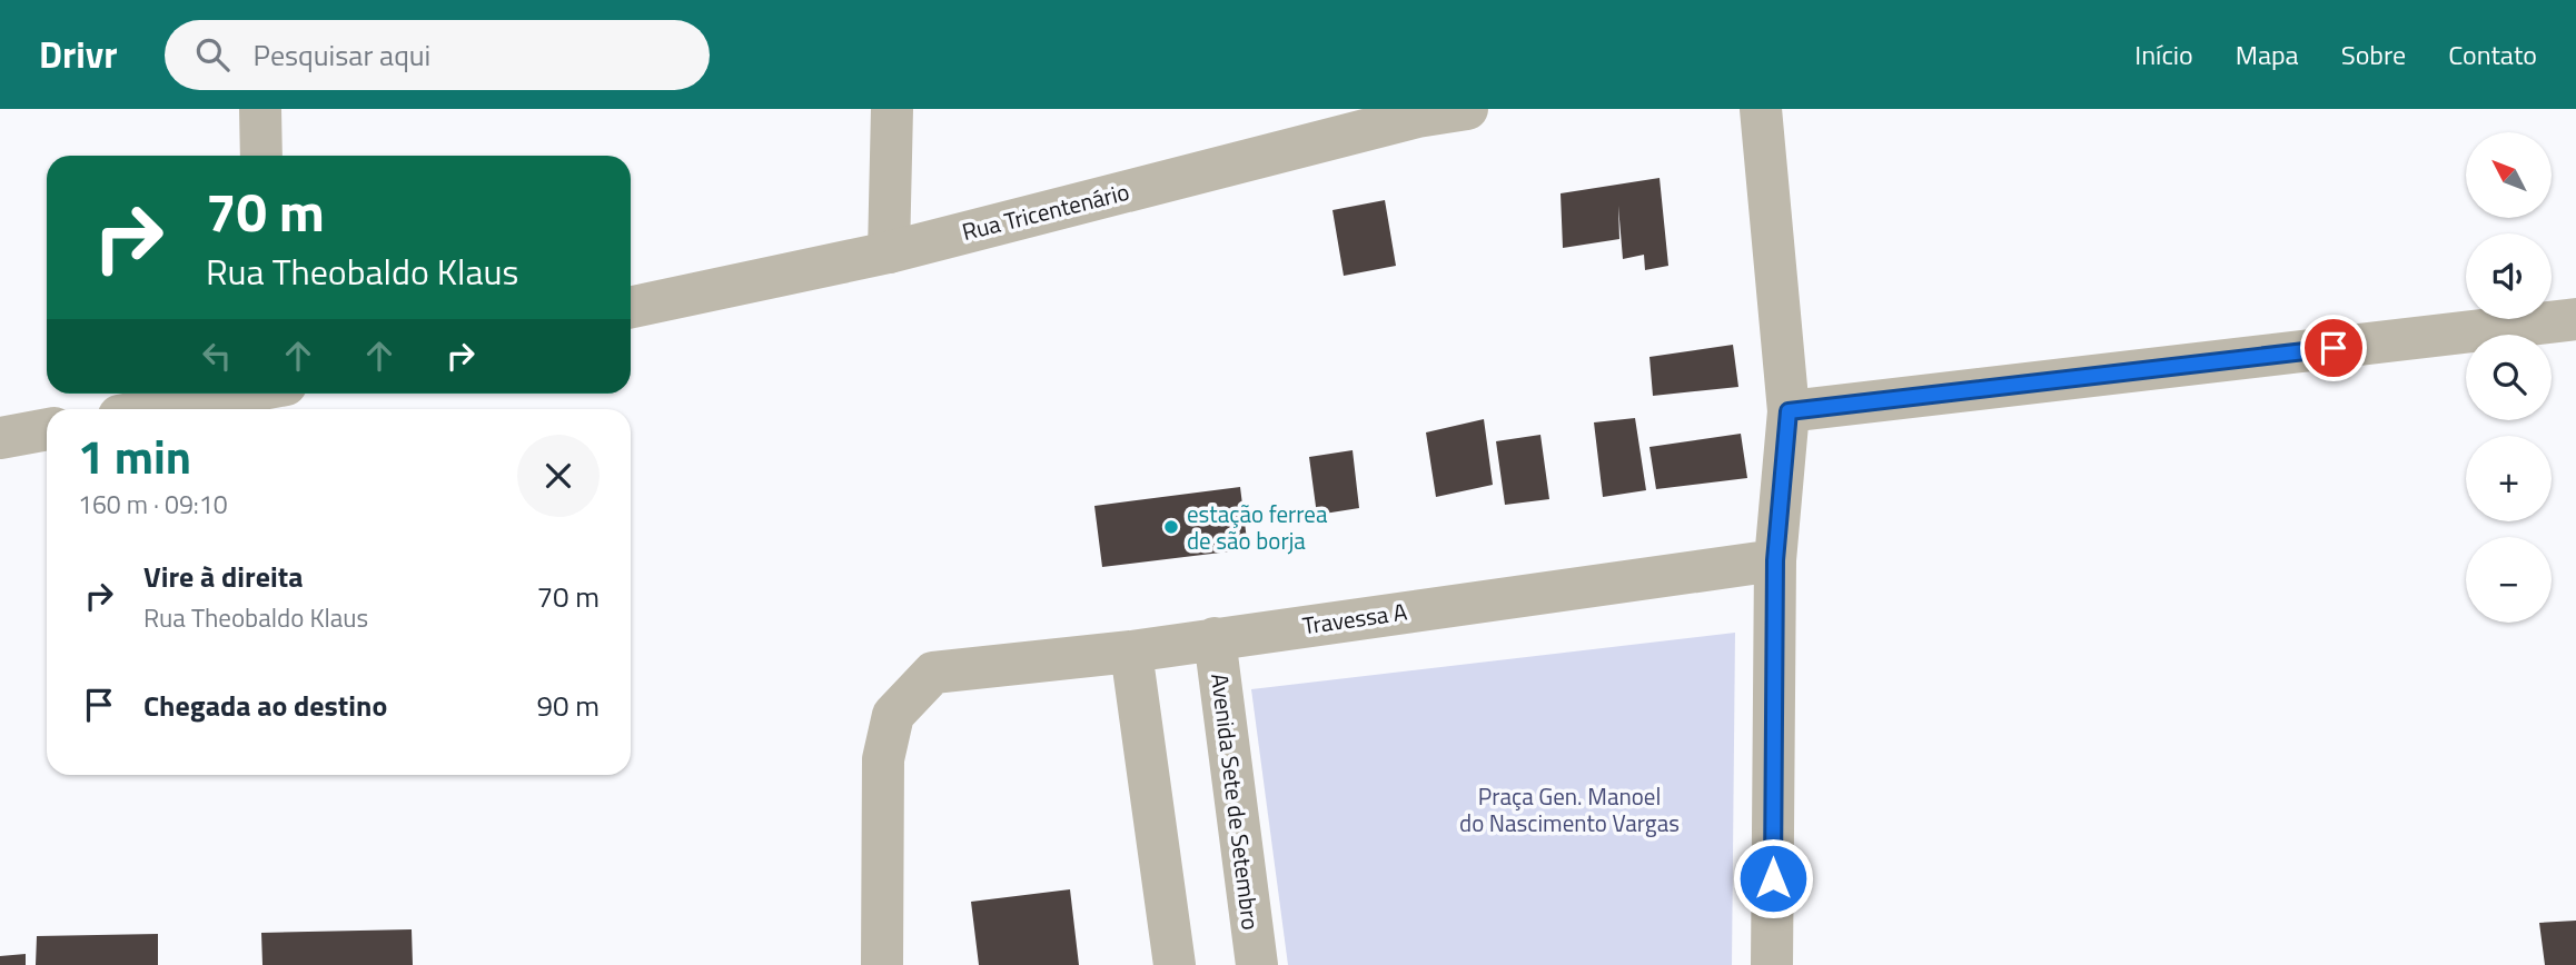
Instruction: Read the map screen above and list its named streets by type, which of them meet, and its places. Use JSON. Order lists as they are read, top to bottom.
{
  "streets": {
    "street": ["Rua Tricentenário", "Travessa A", "Avenida Sete de Setembro"]
  },
  "crossings": [
    ["Travessa A", "Avenida Sete de Setembro"]
  ],
  "parks": ["Praça Gen. Manoel do Nascimento Vargas"],
  "places": ["estação ferrea de são borja"],
  "north": "top left",
  "page": {
    "header": "Drivr",
    "search": "Pesquisar aqui",
    "nav": [
      "Início",
      "Mapa",
      "Sobre",
      "Contato"
    ],
    "map_buttons": ["+", "−"],
    "turn": ["70 m", "Rua Theobaldo Klaus"],
    "heading": ["1 min", "160 m · 09:10"],
    "list": [
      {
        "name": "Vire à direita",
        "note": "Rua Theobaldo Klaus",
        "value": "70 m"
      },
      {
        "name": "Chegada ao destino",
        "value": "90 m"
      }
    ]
  }
}
